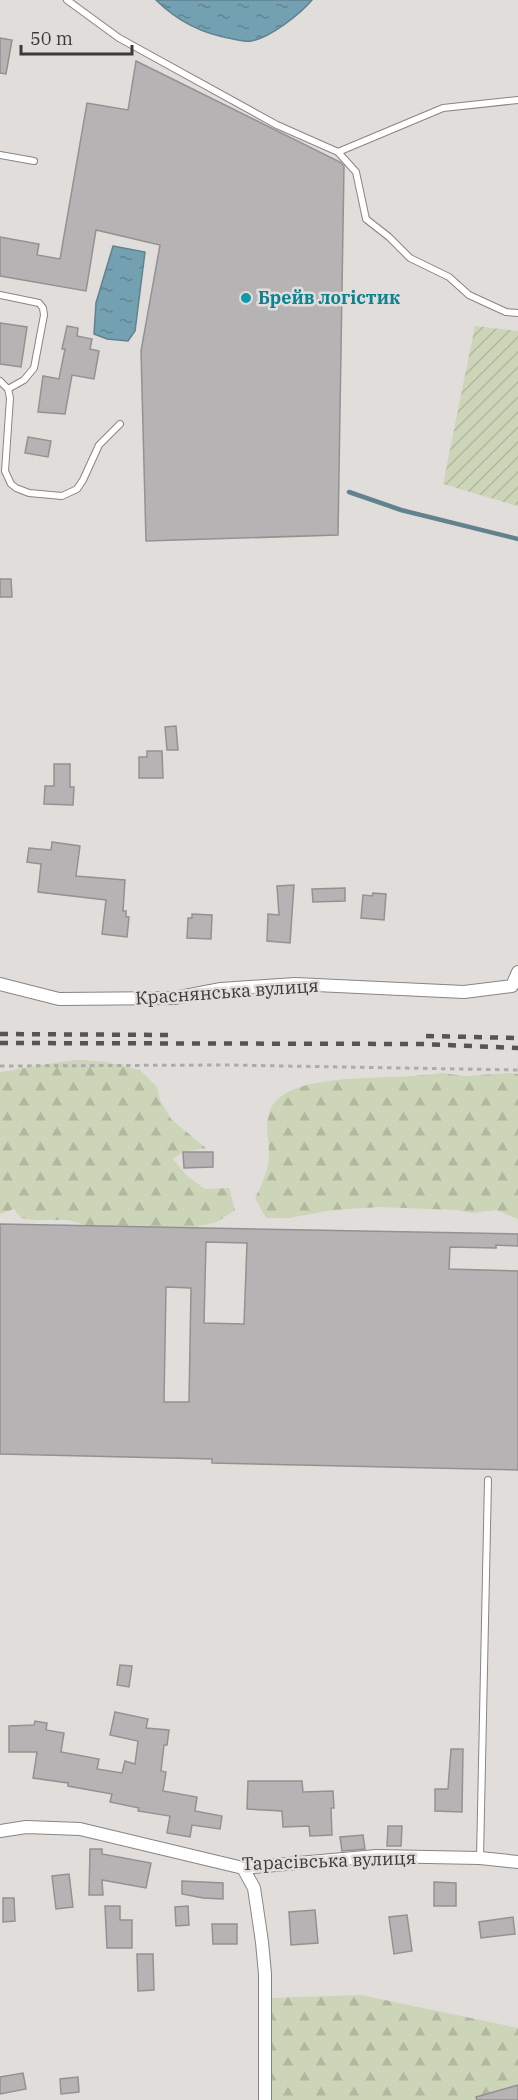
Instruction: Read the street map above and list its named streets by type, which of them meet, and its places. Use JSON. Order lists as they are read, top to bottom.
{
  "streets": {
    "street": ["Краснянська вулиця", "Тарасівська вулиця"]
  },
  "places": ["Брейв логістик"],
  "scale_bar": "50 m"
}
